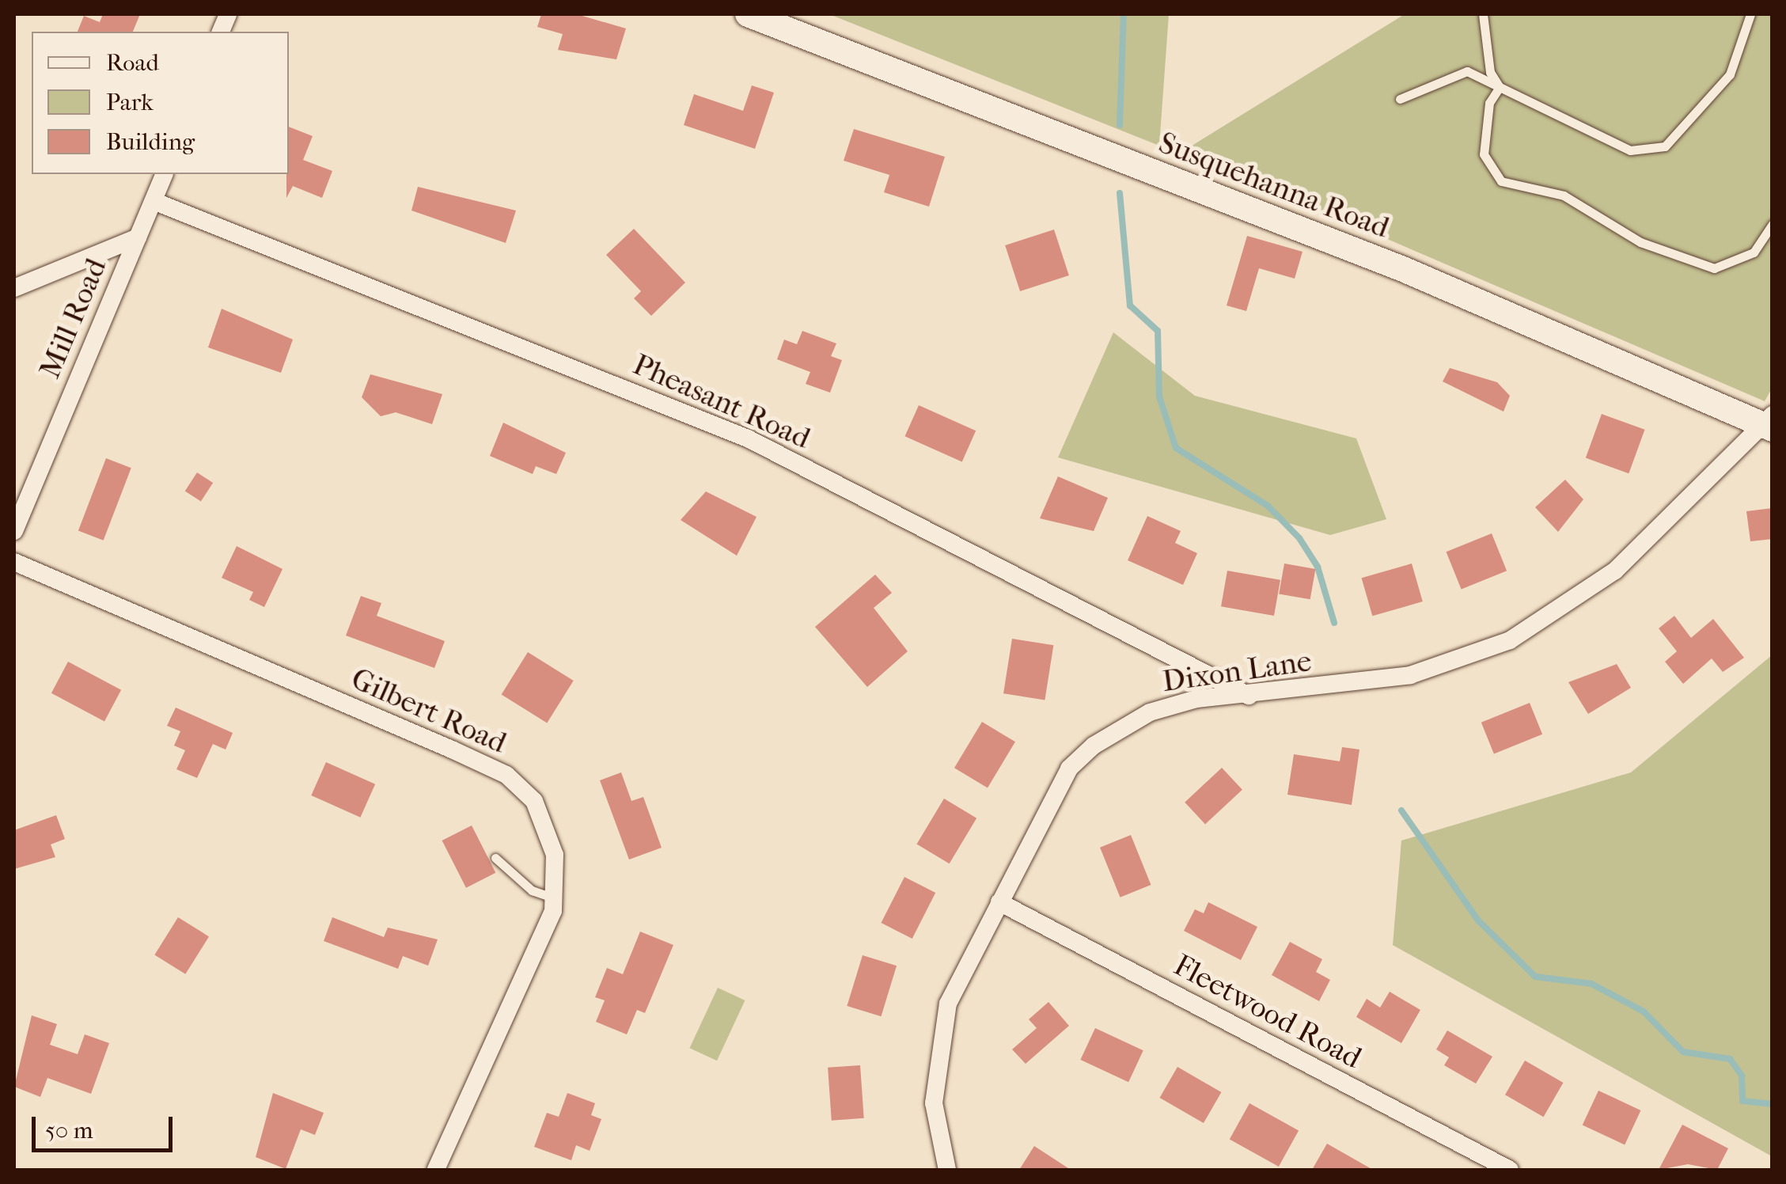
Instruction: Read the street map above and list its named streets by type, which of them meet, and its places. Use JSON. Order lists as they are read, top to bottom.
{
  "streets": {
    "main road": ["Susquehanna Road"],
    "street": [
      "Mill Road",
      "Pheasant Road",
      "Dixon Lane",
      "Gilbert Road",
      "Fleetwood Road"
    ]
  },
  "crossings": [
    ["Susquehanna Road", "Dixon Lane"],
    ["Mill Road", "Pheasant Road"],
    ["Pheasant Road", "Dixon Lane"],
    ["Dixon Lane", "Fleetwood Road"]
  ],
  "legend": ["Road", "Park", "Building"],
  "scale_bar": "50 m"
}
